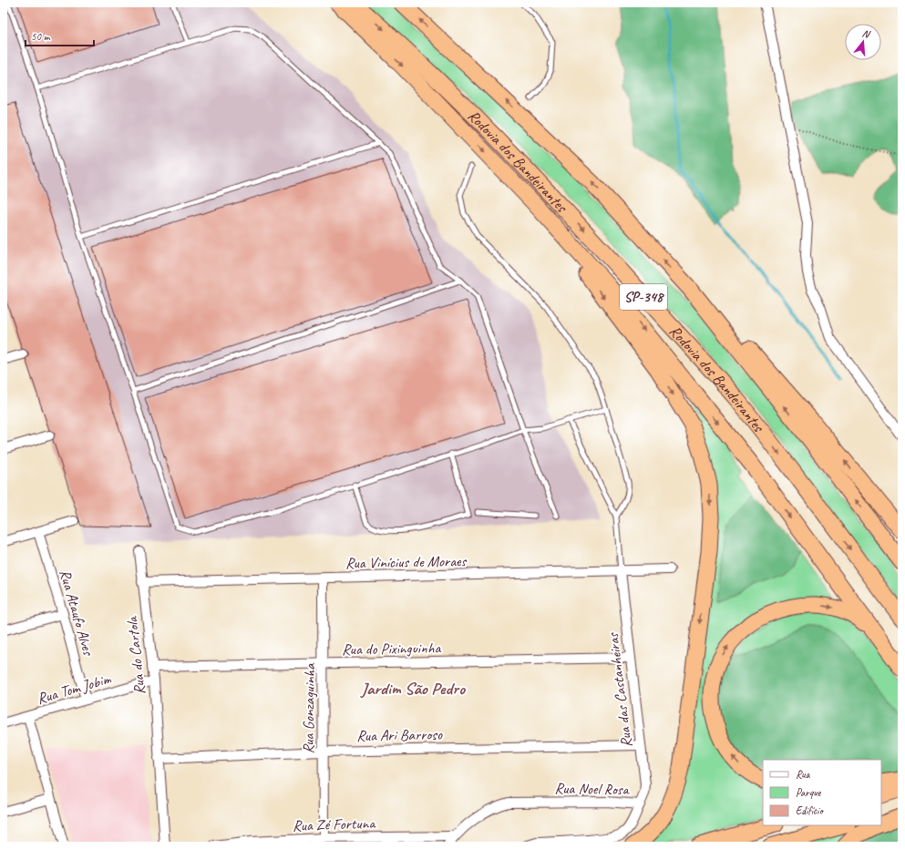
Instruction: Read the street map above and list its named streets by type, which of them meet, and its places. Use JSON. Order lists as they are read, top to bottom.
{
  "streets": {
    "highway": ["Rodovia dos Bandeirantes", "SP-348"],
    "street": [
      "Rua Vinícius de Moraes",
      "Rua Ataufo Alves",
      "Rua do Pixinguinha",
      "Rua do Cartola",
      "Rua Tom Jobim",
      "Rua das Castanheiras",
      "Rua Gonzaguinha",
      "Rua Ari Barroso",
      "Rua Noel Rosa",
      "Rua Zé Fortuna"
    ]
  },
  "crossings": [
    ["Rua Vinícius de Moraes", "Rua do Cartola"],
    ["Rua Vinícius de Moraes", "Rua das Castanheiras"],
    ["Rua Vinícius de Moraes", "Rua Gonzaguinha"],
    ["Rua Ataufo Alves", "Rua Tom Jobim"],
    ["Rua do Pixinguinha", "Rua do Cartola"],
    ["Rua do Pixinguinha", "Rua das Castanheiras"],
    ["Rua do Pixinguinha", "Rua Gonzaguinha"],
    ["Rua do Cartola", "Rua Tom Jobim"],
    ["Rua do Cartola", "Rua Ari Barroso"],
    ["Rua das Castanheiras", "Rua Ari Barroso"],
    ["Rua das Castanheiras", "Rua Noel Rosa"],
    ["Rua Gonzaguinha", "Rua Ari Barroso"],
    ["Rua Gonzaguinha", "Rua Zé Fortuna"],
    ["Rua Noel Rosa", "Rua Zé Fortuna"]
  ],
  "districts": ["Jardim São Pedro"],
  "legend": ["Rua", "Parque", "Edifício"],
  "scale_bar": "50 m",
  "north": "top"
}
